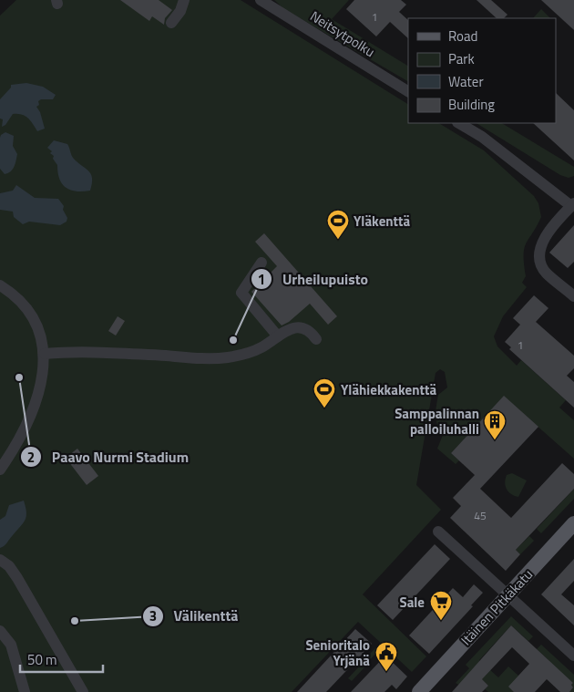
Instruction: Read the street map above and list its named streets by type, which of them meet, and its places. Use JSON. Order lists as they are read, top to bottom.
{
  "streets": {
    "main road": ["Itäinen Pitkäkatu"],
    "street": ["Neitsytpolku"]
  },
  "places": {
    "sports": ["Yläkenttä", "Ylähiekkakenttä"],
    "other": ["Urheilupuisto", "Paavo Nurmi Stadium", "Välikenttä"],
    "building": ["Samppalinnan palloiluhalli"],
    "supermarket": ["Sale"],
    "public building": ["Senioritalo Yrjänä"]
  },
  "house_numbers": ["1", "1", "45"],
  "legend": [
    "Road",
    "Park",
    "Water",
    "Building"
  ],
  "scale_bar": "50 m"
}
